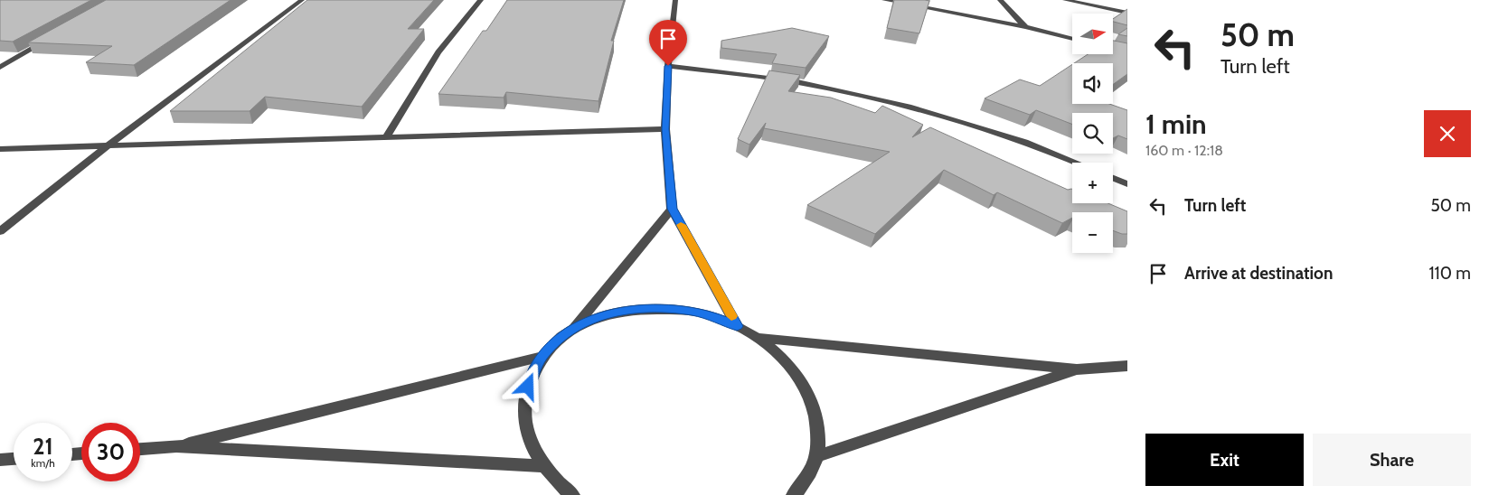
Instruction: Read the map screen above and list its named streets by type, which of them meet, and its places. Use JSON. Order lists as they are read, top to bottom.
{
  "north": "right",
  "page": {
    "turn": ["50 m", "Turn left"],
    "map_buttons": ["+", "−"],
    "heading": ["1 min", "160 m · 12:18"],
    "list": [
      {
        "name": "Turn left",
        "value": "50 m"
      },
      {
        "name": "Arrive at destination",
        "value": "110 m"
      }
    ],
    "speed": "21 km/h",
    "limit": "30",
    "buttons": ["Exit", "Share"]
  }
}
